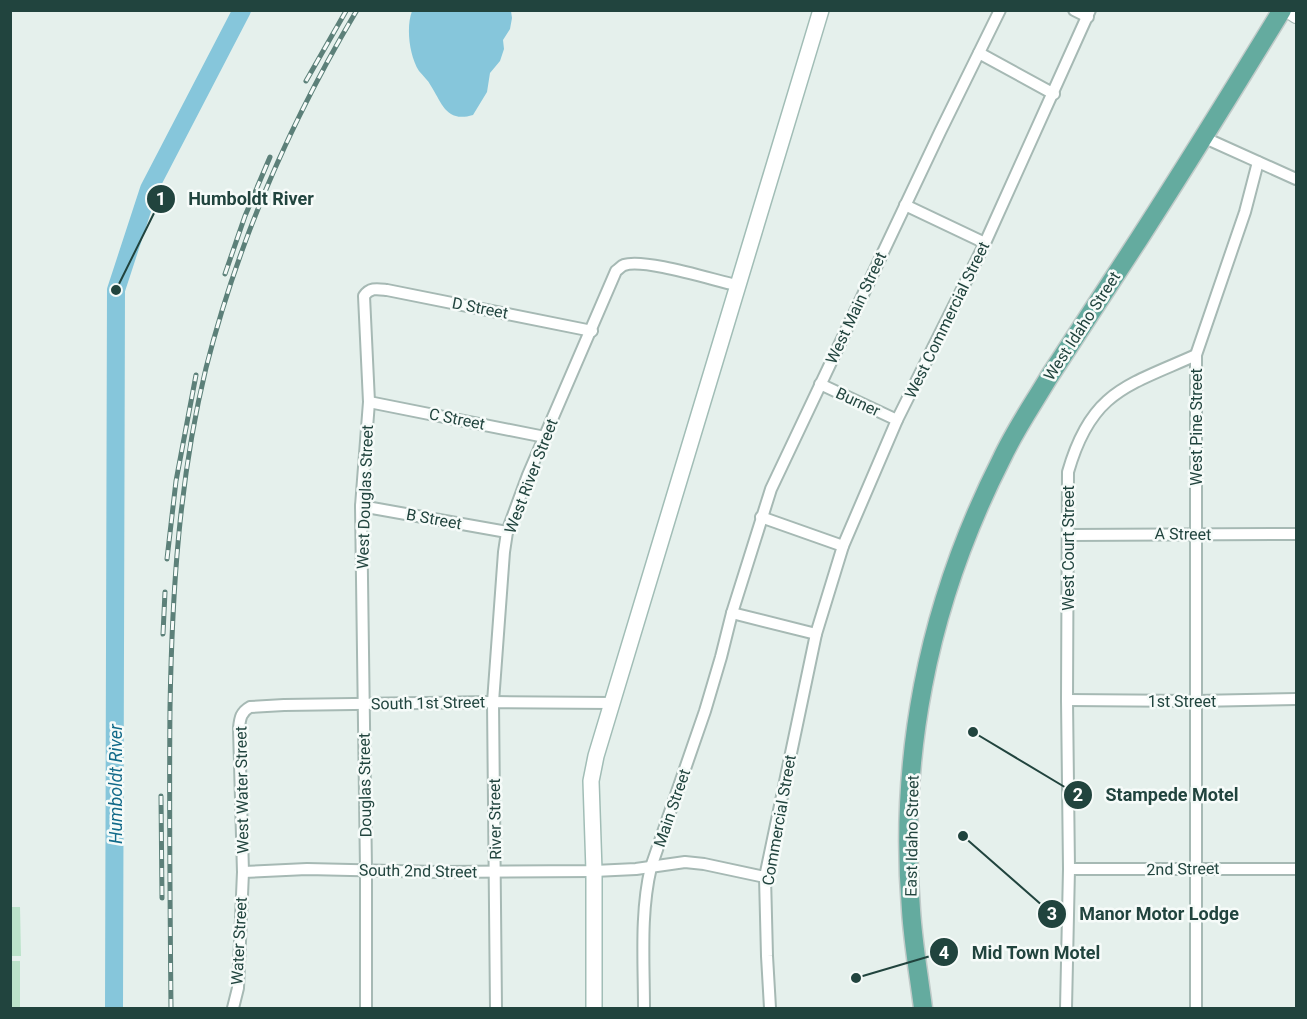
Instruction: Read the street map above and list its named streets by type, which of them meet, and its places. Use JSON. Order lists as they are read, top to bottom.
{
  "streets": {
    "main road": ["West Idaho Street", "East Idaho Street"],
    "street": [
      "D Street",
      "West Main Street",
      "West Commercial Street",
      "Burner",
      "C Street",
      "West Pine Street",
      "West River Street",
      "West Douglas Street",
      "B Street",
      "A Street",
      "West Court Street",
      "1st Street",
      "South 1st Street",
      "Douglas Street",
      "West Water Street",
      "Main Street",
      "River Street",
      "Commercial Street",
      "2nd Street",
      "South 2nd Street",
      "Water Street"
    ]
  },
  "crossings": [
    ["D Street", "West River Street"],
    ["D Street", "West Douglas Street"],
    ["West Main Street", "Burner"],
    ["West Main Street", "Main Street"],
    ["West Commercial Street", "Burner"],
    ["West Commercial Street", "Commercial Street"],
    ["West Idaho Street", "East Idaho Street"],
    ["C Street", "West River Street"],
    ["C Street", "West Douglas Street"],
    ["West Pine Street", "A Street"],
    ["West Pine Street", "West Court Street"],
    ["West Pine Street", "1st Street"],
    ["West Pine Street", "2nd Street"],
    ["West River Street", "B Street"],
    ["West River Street", "South 1st Street"],
    ["West River Street", "River Street"],
    ["West Douglas Street", "B Street"],
    ["West Douglas Street", "South 1st Street"],
    ["West Douglas Street", "Douglas Street"],
    ["A Street", "West Court Street"],
    ["West Court Street", "1st Street"],
    ["West Court Street", "2nd Street"],
    ["South 1st Street", "Douglas Street"],
    ["South 1st Street", "West Water Street"],
    ["South 1st Street", "River Street"],
    ["Douglas Street", "South 2nd Street"],
    ["West Water Street", "South 2nd Street"],
    ["West Water Street", "Water Street"],
    ["River Street", "South 2nd Street"],
    ["South 2nd Street", "Water Street"]
  ],
  "water": ["Humboldt River"],
  "places": [
    "Humboldt River",
    "Stampede Motel",
    "Manor Motor Lodge",
    "Mid Town Motel"
  ]
}
